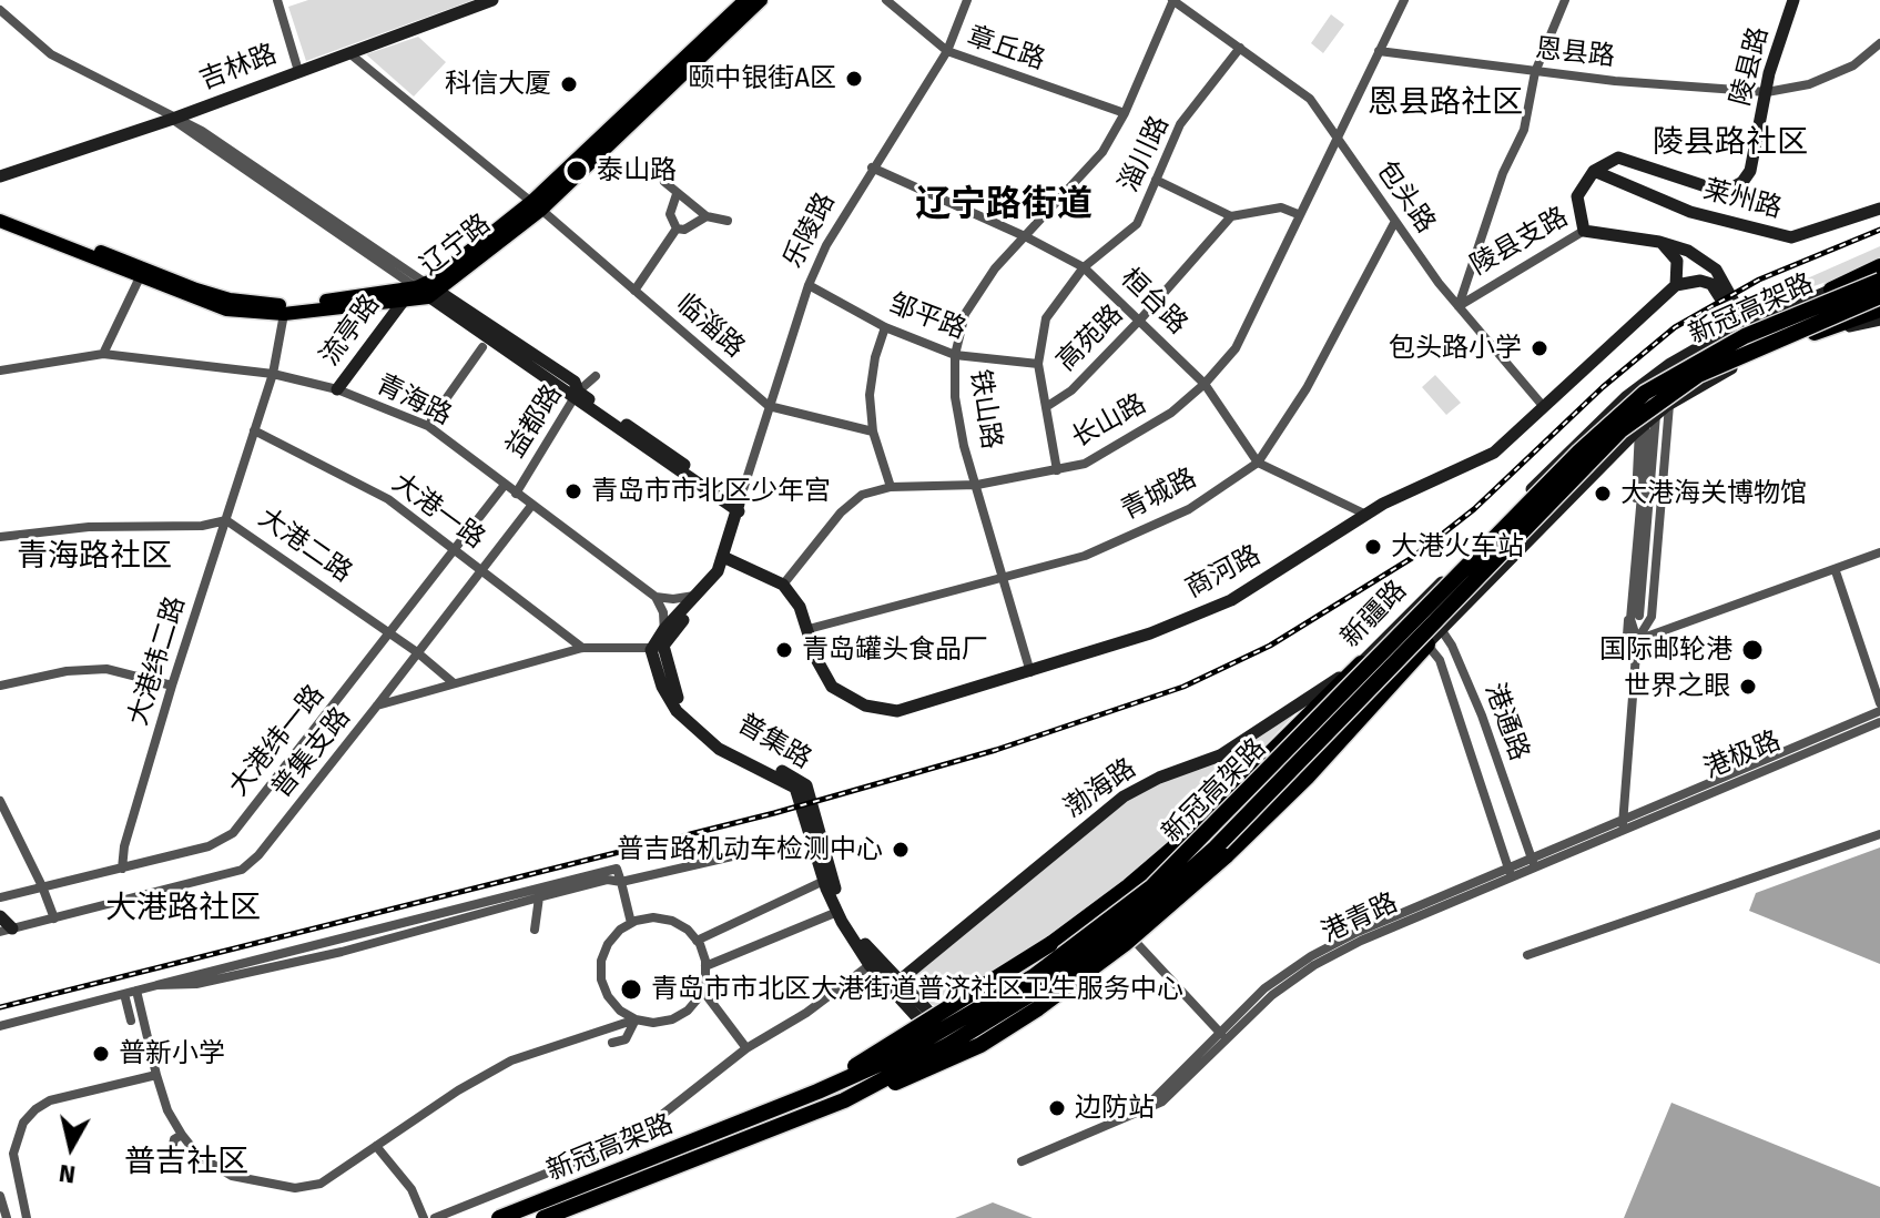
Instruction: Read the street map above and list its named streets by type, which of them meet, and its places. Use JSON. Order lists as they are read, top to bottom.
{
  "streets": {
    "highway": ["新冠高架路"],
    "main road": ["辽宁路"],
    "street": [
      "章丘路",
      "恩县路",
      "陵县路",
      "吉林路",
      "淄川路",
      "包头路",
      "莱州路",
      "乐陵路",
      "陵县支路",
      "桓台路",
      "邹平路",
      "临淄路",
      "流亭路",
      "高苑路",
      "青海路",
      "铁山路",
      "益都路",
      "长山路",
      "青城路",
      "大港一路",
      "大港二路",
      "商河路",
      "新疆路",
      "大港纬二路",
      "港通路",
      "大港纬一路",
      "普集路",
      "普集支路",
      "港极路",
      "渤海路",
      "港青路"
    ]
  },
  "crossings": [
    ["章丘路", "乐陵路"],
    ["章丘路", "铁山路"],
    ["恩县路", "陵县路"],
    ["恩县路", "长山路"],
    ["陵县路", "莱州路"],
    ["吉林路", "临淄路"],
    ["淄川路", "包头路"],
    ["淄川路", "桓台路"],
    ["淄川路", "邹平路"],
    ["淄川路", "高苑路"],
    ["淄川路", "长山路"],
    ["包头路", "陵县支路"],
    ["包头路", "铁山路"],
    ["包头路", "长山路"],
    ["包头路", "青城路"],
    ["包头路", "商河路"],
    ["乐陵路", "桓台路"],
    ["乐陵路", "邹平路"],
    ["乐陵路", "临淄路"],
    ["乐陵路", "普集路"],
    ["乐陵路", "普集支路"],
    ["陵县支路", "新疆路"],
    ["辽宁路", "临淄路"],
    ["辽宁路", "流亭路"],
    ["辽宁路", "大港纬二路"],
    ["桓台路", "高苑路"],
    ["桓台路", "铁山路"],
    ["桓台路", "长山路"],
    ["桓台路", "青城路"],
    ["邹平路", "铁山路"],
    ["流亭路", "青海路"],
    ["青海路", "益都路"],
    ["青海路", "大港纬二路"],
    ["青海路", "大港纬一路"],
    ["铁山路", "长山路"],
    ["铁山路", "青城路"],
    ["铁山路", "商河路"],
    ["长山路", "商河路"],
    ["青城路", "商河路"],
    ["大港一路", "大港纬二路"],
    ["大港一路", "大港纬一路"],
    ["大港一路", "普集支路"],
    ["大港二路", "大港纬二路"],
    ["大港二路", "大港纬一路"],
    ["大港二路", "普集支路"],
    ["新疆路", "港通路"],
    ["新疆路", "渤海路"],
    ["大港纬二路", "大港纬一路"],
    ["港通路", "港青路"],
    ["普集路", "普集支路"],
    ["普集路", "渤海路"],
    ["港极路", "港青路"]
  ],
  "districts": [
    "恩县路社区",
    "陵县路社区",
    "辽宁路街道",
    "青海路社区",
    "大港路社区",
    "普吉社区"
  ],
  "places": [
    "颐中银街A区",
    "科信大厦",
    "泰山路",
    "包头路小学",
    "青岛市市北区少年宫",
    "大港海关博物馆",
    "大港火车站",
    "青岛罐头食品厂",
    "国际邮轮港",
    "世界之眼",
    "普吉路机动车检测中心",
    "青岛市市北区大港街道普济社区卫生服务中心",
    "普新小学",
    "边防站"
  ],
  "north": "bottom"
}
